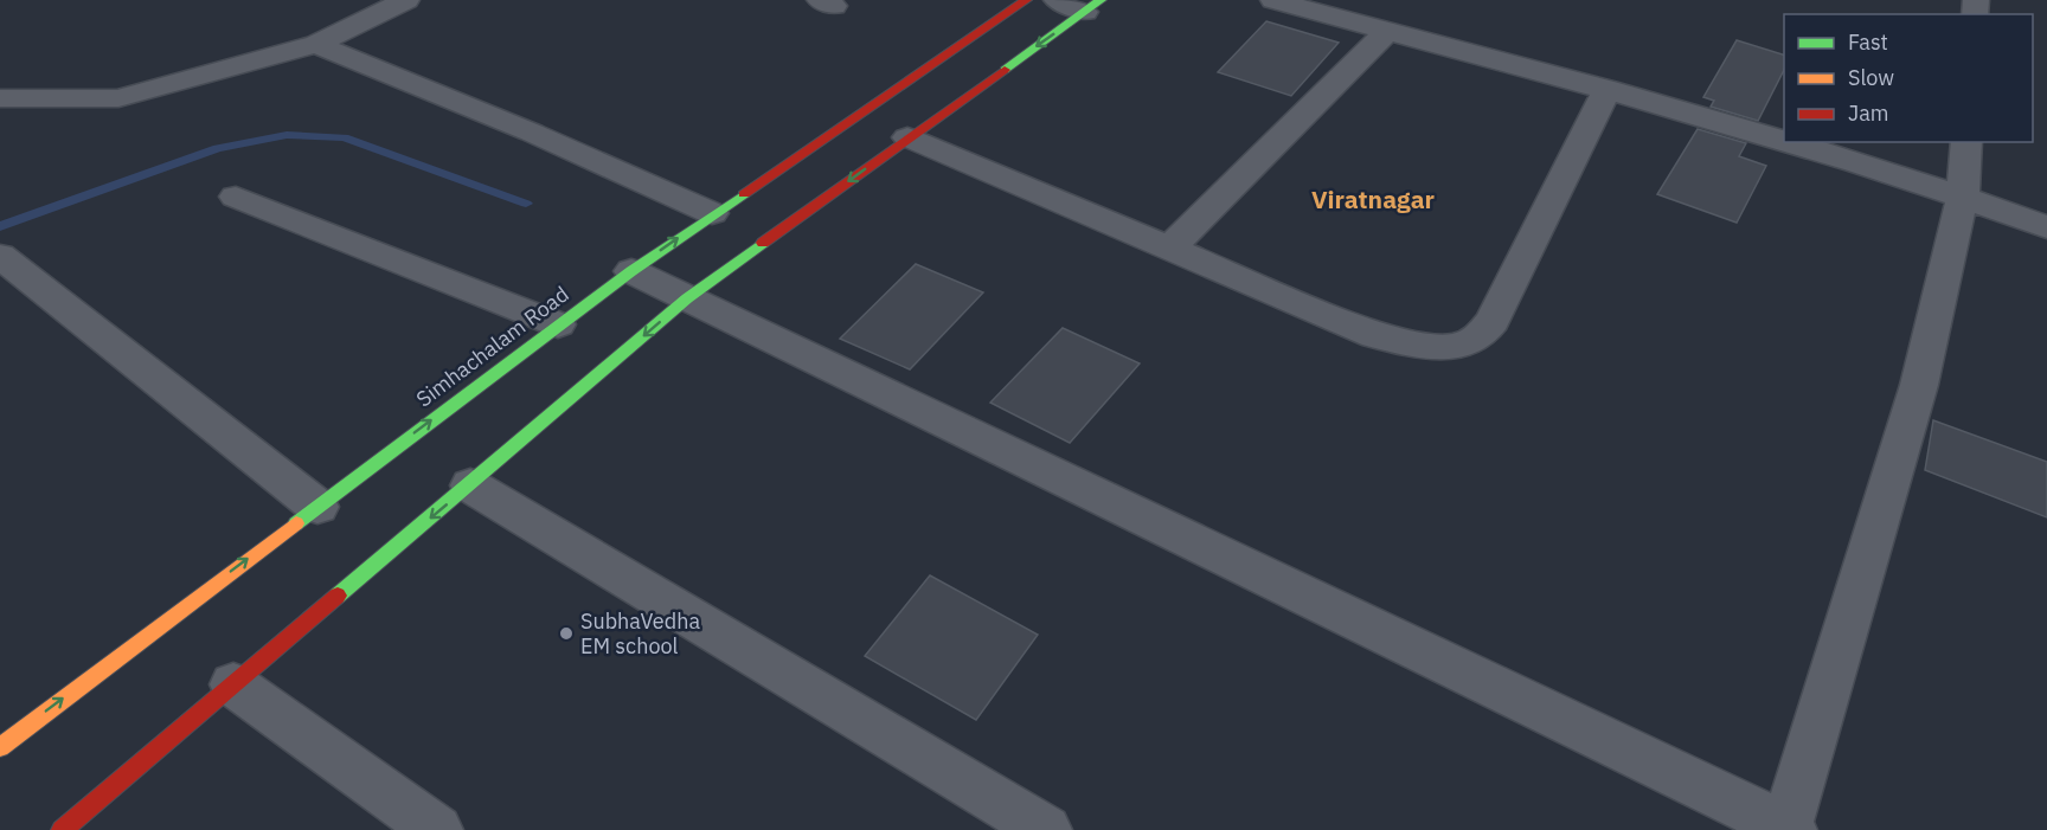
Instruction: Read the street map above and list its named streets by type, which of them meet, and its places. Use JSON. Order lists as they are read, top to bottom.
{
  "streets": {
    "main road": ["Simhachalam Road"]
  },
  "districts": ["Viratnagar"],
  "places": ["SubhaVedha EM school"],
  "legend": ["Fast", "Slow", "Jam"]
}
